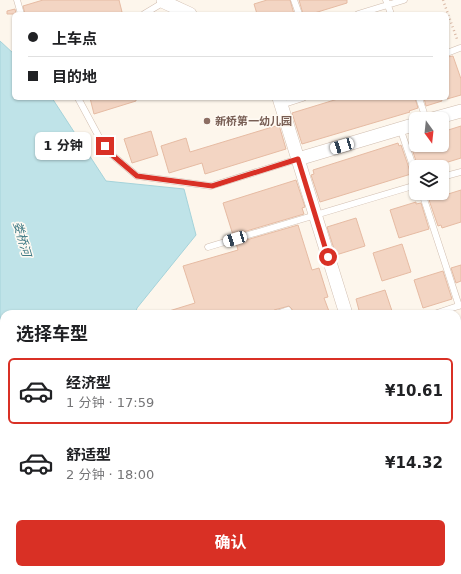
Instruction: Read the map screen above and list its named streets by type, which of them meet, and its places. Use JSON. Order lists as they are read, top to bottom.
{
  "water": ["娄桥河"],
  "places": ["新桥第一幼儿园"],
  "north": "bottom",
  "page": {
    "banner": ["上车点", "目的地"],
    "bubble": "1 分钟",
    "heading": "选择车型",
    "list": [
      {
        "name": "经济型",
        "note": "1 分钟 · 17:59",
        "value": "¥10.61"
      },
      {
        "name": "舒适型",
        "note": "2 分钟 · 18:00",
        "value": "¥14.32"
      }
    ],
    "buttons": "确认"
  }
}
